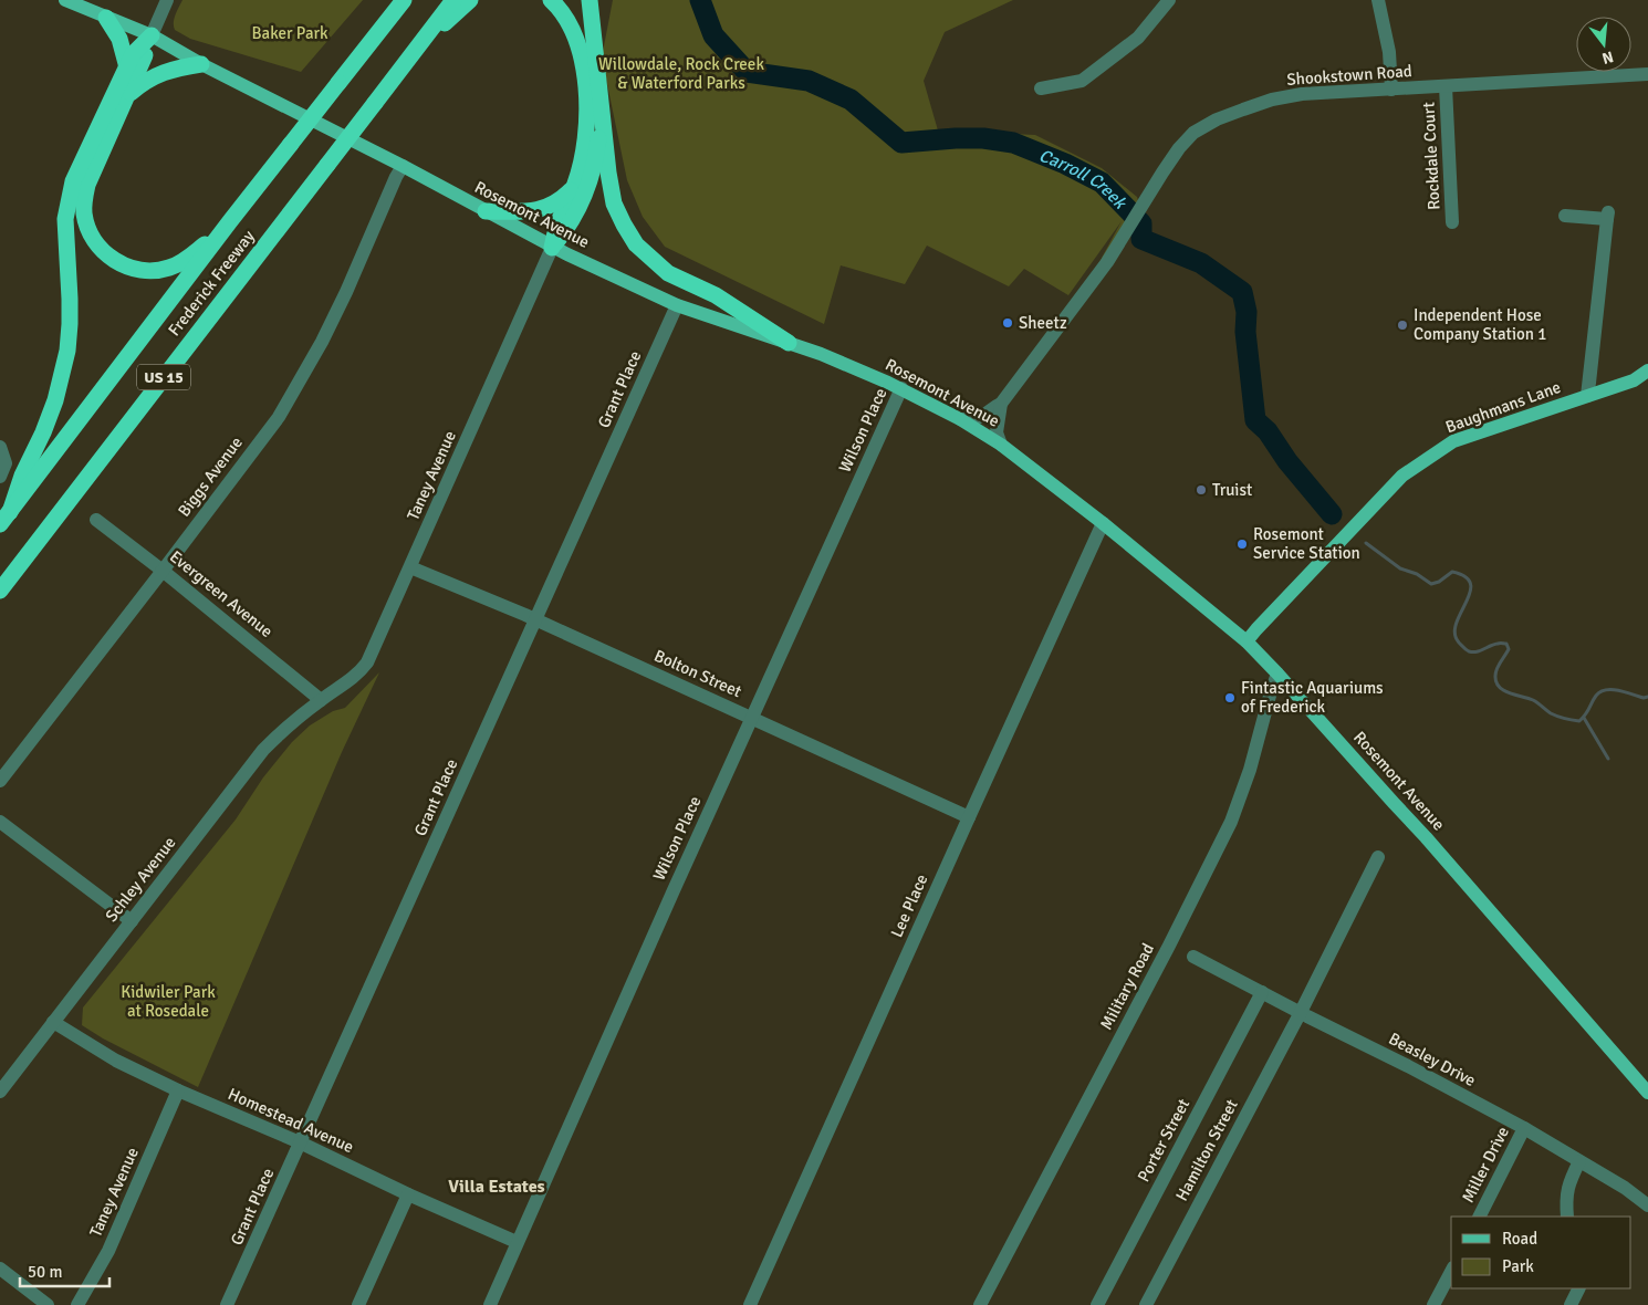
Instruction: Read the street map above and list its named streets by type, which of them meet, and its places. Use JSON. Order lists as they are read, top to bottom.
{
  "streets": {
    "highway": ["Frederick Freeway", "US 15"],
    "main road": ["Rosemont Avenue", "Baughmans Lane"],
    "street": [
      "Shookstown Road",
      "Rockdale Court",
      "Grant Place",
      "Wilson Place",
      "Taney Avenue",
      "Biggs Avenue",
      "Evergreen Avenue",
      "Bolton Street",
      "Schley Avenue",
      "Lee Place",
      "Military Road",
      "Beasley Drive",
      "Homestead Avenue",
      "Porter Street",
      "Hamilton Street",
      "Miller Drive"
    ]
  },
  "crossings": [
    ["Shookstown Road", "Rockdale Court"],
    ["Shookstown Road", "Rosemont Avenue"],
    ["Rosemont Avenue", "Grant Place"],
    ["Rosemont Avenue", "Baughmans Lane"],
    ["Rosemont Avenue", "Wilson Place"],
    ["Rosemont Avenue", "Taney Avenue"],
    ["Rosemont Avenue", "Biggs Avenue"],
    ["Rosemont Avenue", "Lee Place"],
    ["Rosemont Avenue", "Military Road"],
    ["Grant Place", "Bolton Street"],
    ["Grant Place", "Homestead Avenue"],
    ["Wilson Place", "Bolton Street"],
    ["Wilson Place", "Homestead Avenue"],
    ["Taney Avenue", "Evergreen Avenue"],
    ["Taney Avenue", "Bolton Street"],
    ["Taney Avenue", "Schley Avenue"],
    ["Taney Avenue", "Homestead Avenue"],
    ["Biggs Avenue", "Evergreen Avenue"],
    ["Evergreen Avenue", "Schley Avenue"],
    ["Bolton Street", "Lee Place"],
    ["Schley Avenue", "Homestead Avenue"],
    ["Beasley Drive", "Porter Street"],
    ["Beasley Drive", "Hamilton Street"],
    ["Beasley Drive", "Miller Drive"]
  ],
  "districts": ["Villa Estates"],
  "water": ["Carroll Creek"],
  "parks": ["Baker Park", "Willowdale, Rock Creek & Waterford Parks", "Kidwiler Park at Rosedale"],
  "places": [
    "Sheetz",
    "Independent Hose Company Station 1",
    "Truist",
    "Rosemont Service Station",
    "Fintastic Aquariums of Frederick"
  ],
  "legend": ["Road", "Park"],
  "scale_bar": "50 m",
  "north": "bottom"
}
